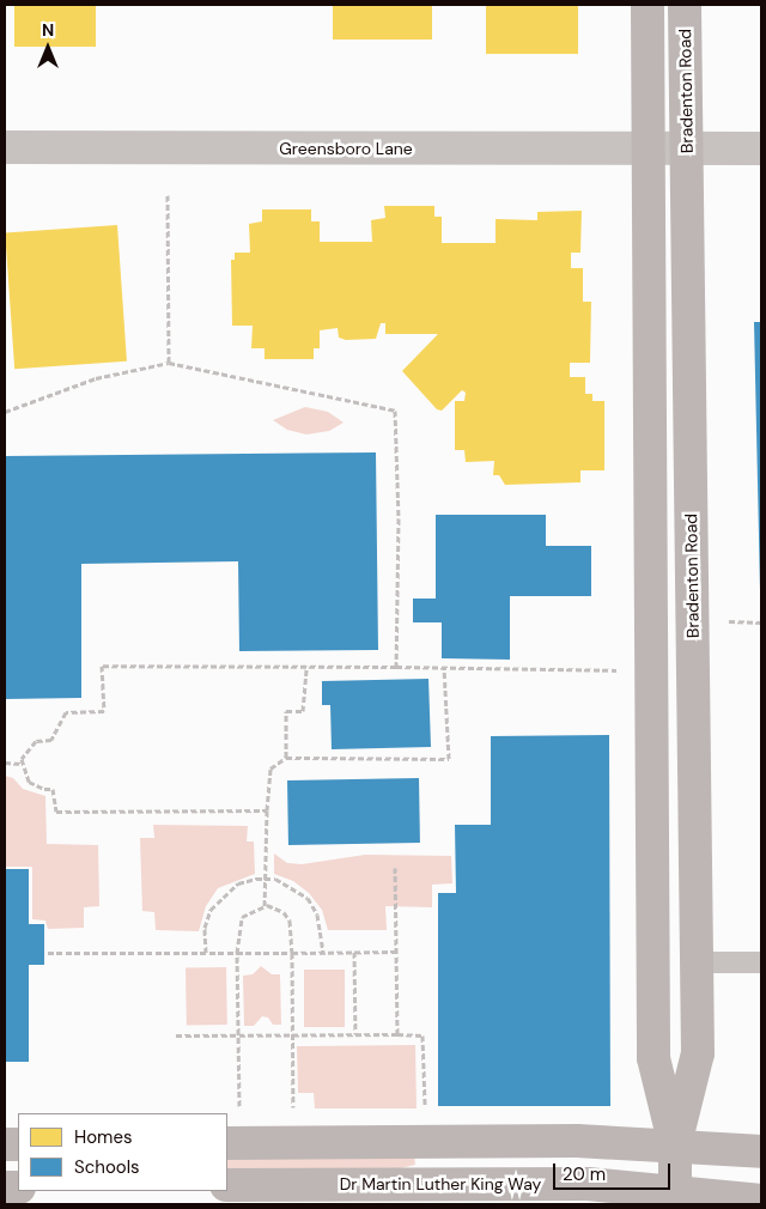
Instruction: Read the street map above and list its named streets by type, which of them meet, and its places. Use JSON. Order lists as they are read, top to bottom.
{
  "streets": {
    "street": ["Bradenton Road", "Greensboro Lane", "Dr Martin Luther King Way"]
  },
  "crossings": [
    ["Bradenton Road", "Greensboro Lane"],
    ["Bradenton Road", "Dr Martin Luther King Way"]
  ],
  "legend": ["Homes", "Schools"],
  "scale_bar": "20 m",
  "north": "top"
}
